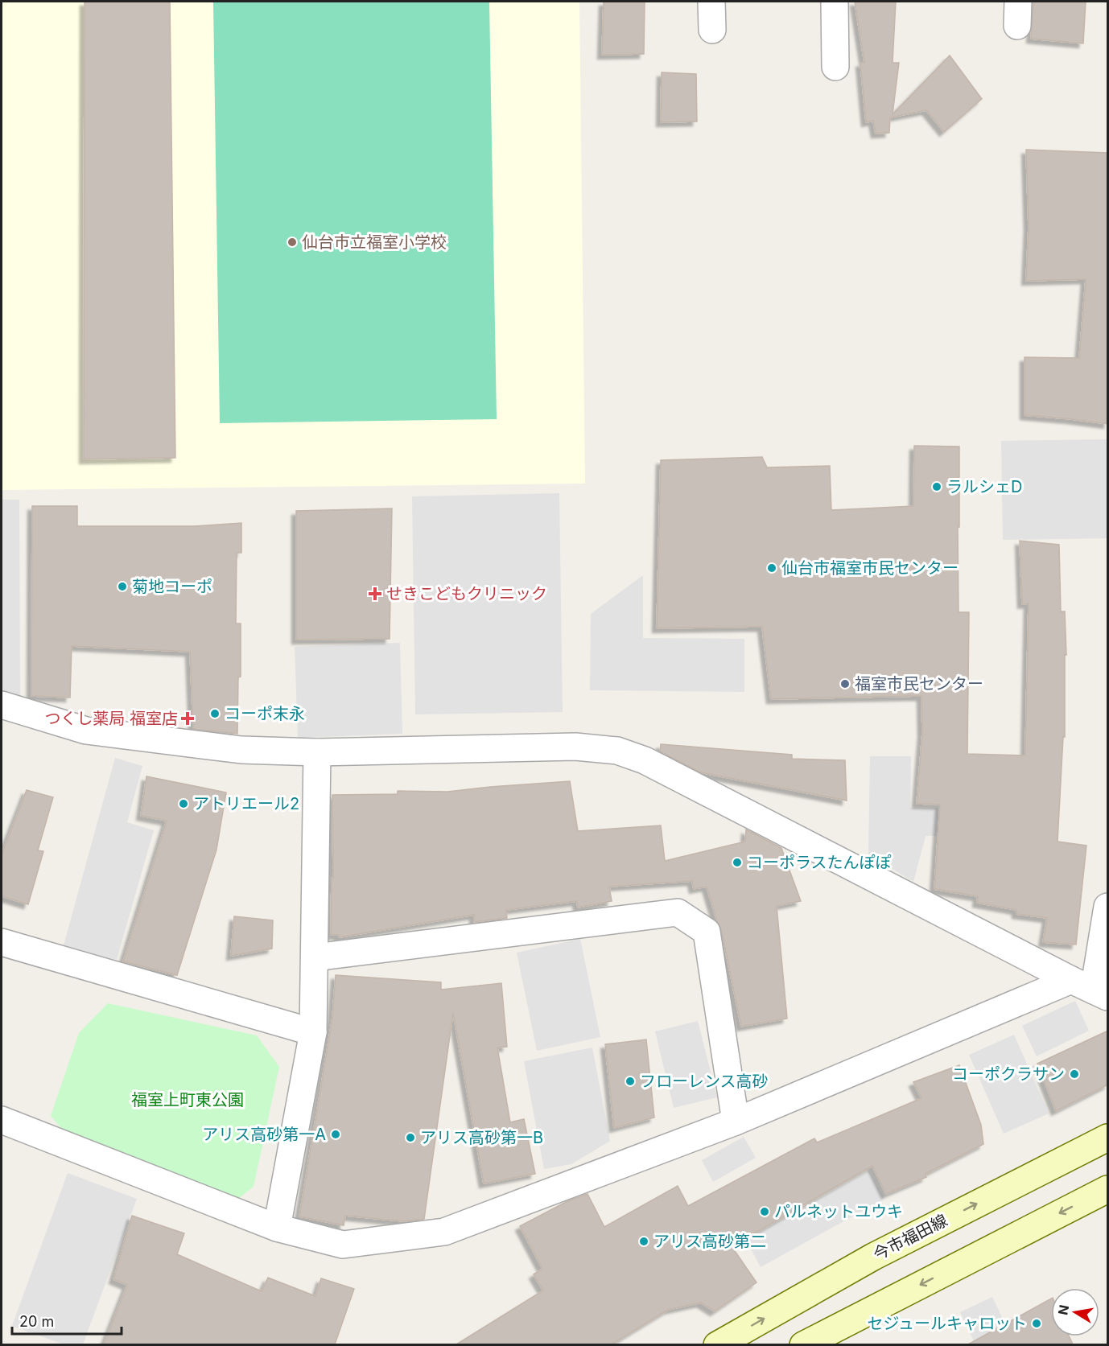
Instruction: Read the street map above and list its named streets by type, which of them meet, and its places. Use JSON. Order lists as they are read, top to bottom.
{
  "streets": {
    "main road": ["今市福田線"]
  },
  "parks": ["福室上町東公園"],
  "places": {
    "other": [
      "仙台市立福室小学校",
      "ラルシェD",
      "仙台市福室市民センター",
      "菊地コーポ",
      "福室市民センター",
      "コーポ末永",
      "アトリエール2",
      "コーポラスたんぽぽ",
      "コーポクラサン",
      "フローレンス高砂",
      "アリス高砂第一A",
      "アリス高砂第一B",
      "パルネットユウキ",
      "アリス高砂第二",
      "セジュールキャロット"
    ],
    "health": ["せきこどもクリニック", "つくし薬局 福室店"]
  },
  "scale_bar": "20 m",
  "north": "left"
}
